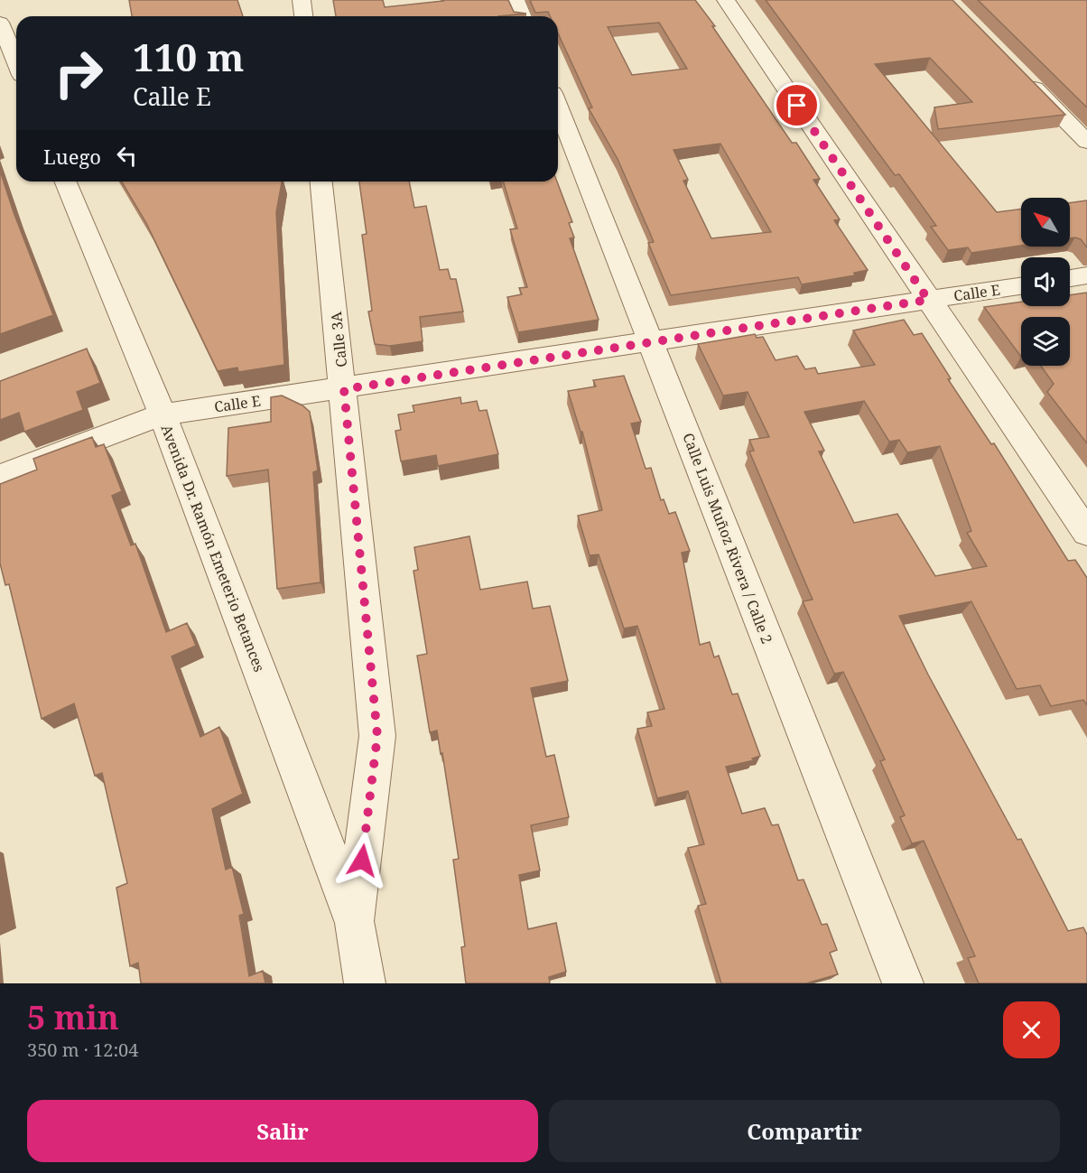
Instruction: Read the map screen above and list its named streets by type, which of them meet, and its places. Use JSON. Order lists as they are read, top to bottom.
{
  "streets": {
    "street": [
      "Calle E",
      "Calle 3A",
      "Calle Luis Muñoz Rivera / Calle 2",
      "Avenida Dr. Ramón Emeterio Betances"
    ]
  },
  "crossings": [
    ["Calle E", "Calle 3A"],
    ["Calle E", "Calle Luis Muñoz Rivera / Calle 2"],
    ["Calle E", "Avenida Dr. Ramón Emeterio Betances"],
    ["Calle 3A", "Avenida Dr. Ramón Emeterio Betances"]
  ],
  "north": "top left",
  "page": {
    "turn": ["110 m", "Calle E"],
    "then": "Luego",
    "heading": ["5 min", "350 m · 12:04"],
    "buttons": ["Salir", "Compartir"]
  }
}
